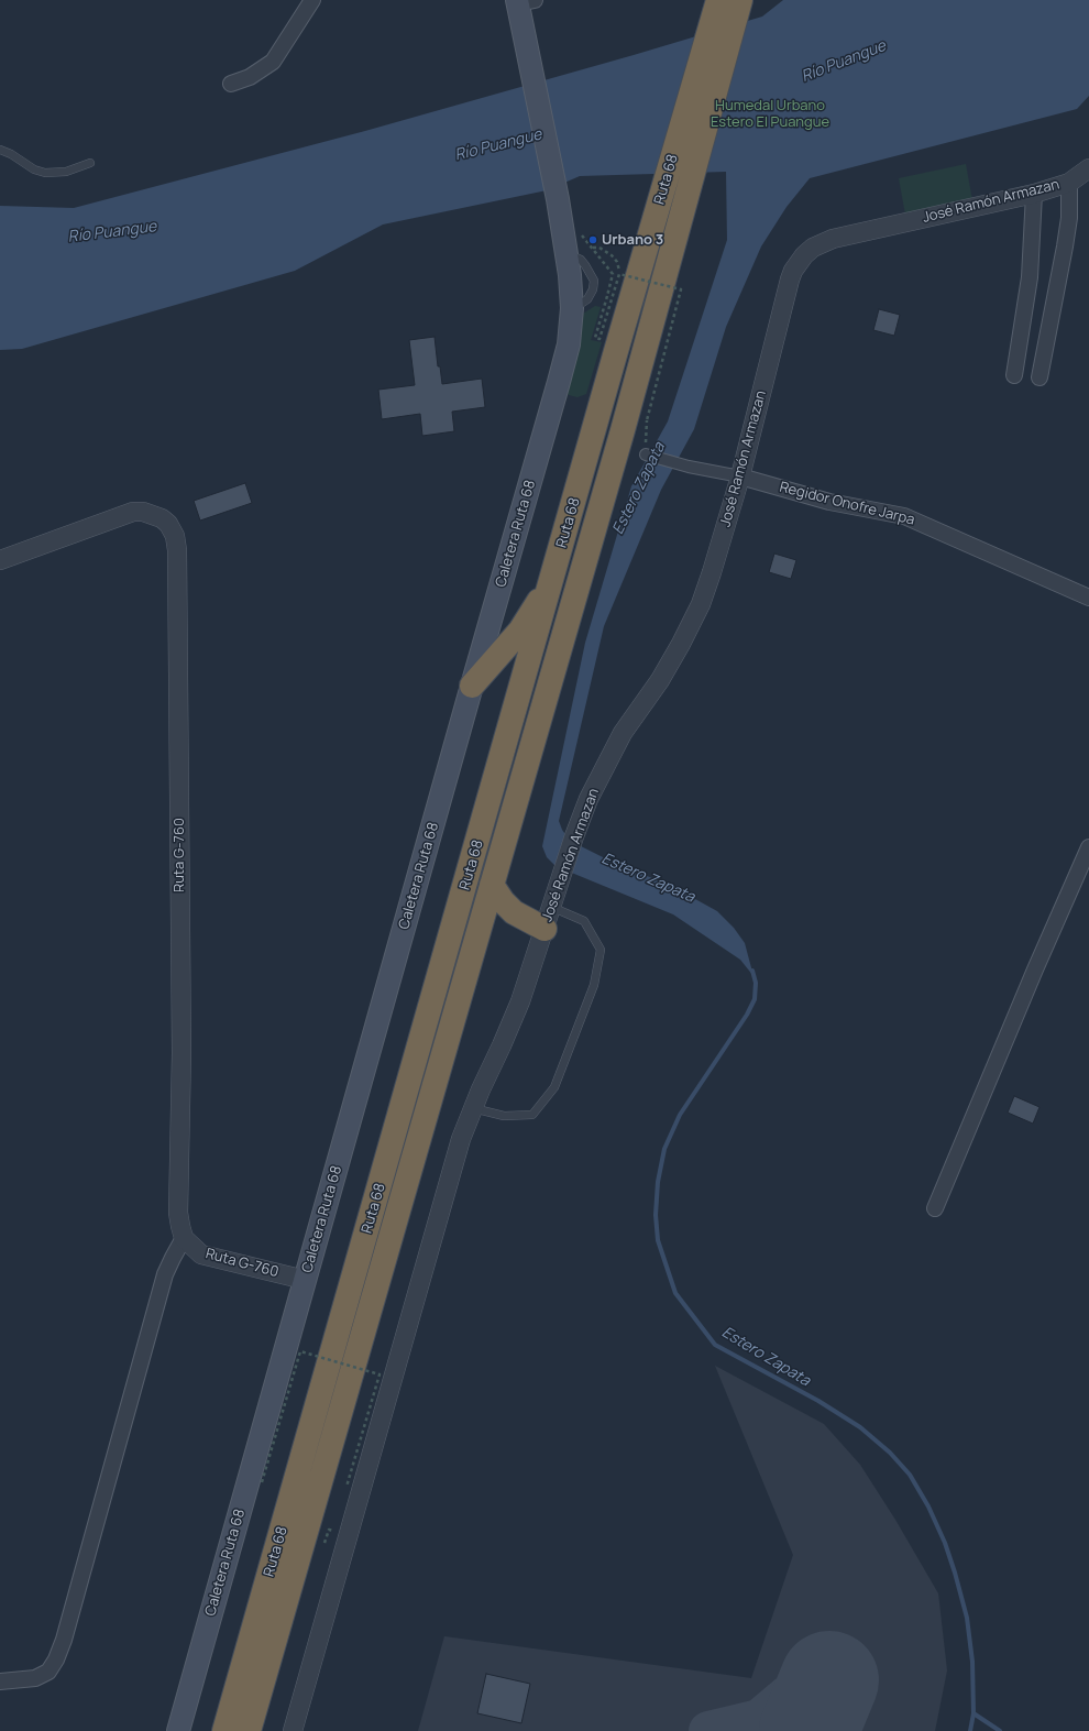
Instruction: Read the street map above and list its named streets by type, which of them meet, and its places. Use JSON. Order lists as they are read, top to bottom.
{
  "streets": {
    "highway": ["Ruta 68"],
    "main road": ["Caletera Ruta 68"],
    "street": ["José Ramón Armazan", "Regidor Onofre Jarpa", "Ruta G-760"]
  },
  "crossings": [
    ["José Ramón Armazan", "Regidor Onofre Jarpa"],
    ["Caletera Ruta 68", "Ruta G-760"]
  ],
  "water": ["Río Puangue", "Estero Zapata"],
  "parks": ["Humedal Urbano Estero El Puangue"],
  "places": ["Urbano 3"]
}
